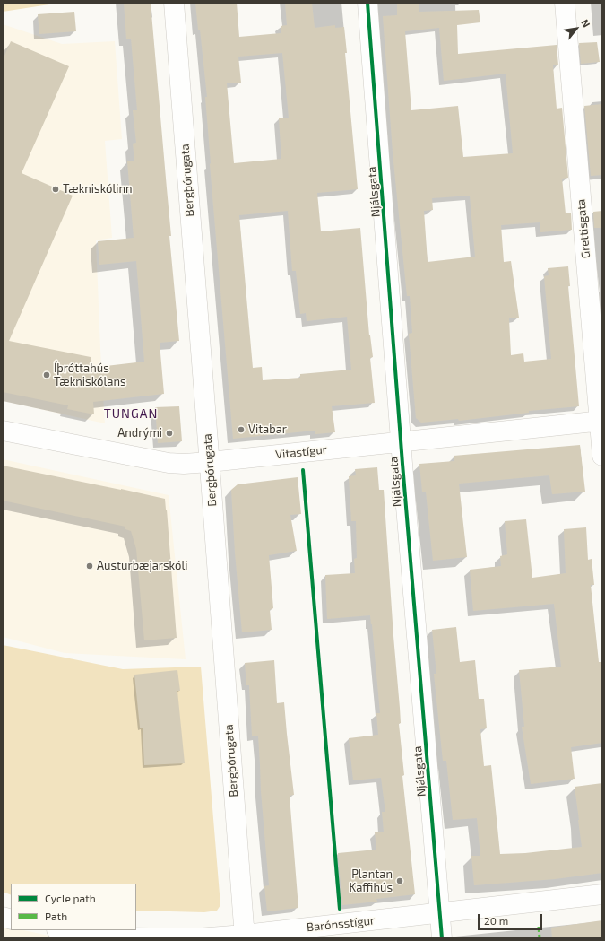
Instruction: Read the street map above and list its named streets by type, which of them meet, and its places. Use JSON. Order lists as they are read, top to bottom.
{
  "streets": {
    "street": [
      "Bergþórugata",
      "Njálsgata",
      "Grettisgata",
      "Vitastígur",
      "Barónsstígur"
    ]
  },
  "crossings": [
    ["Bergþórugata", "Vitastígur"],
    ["Bergþórugata", "Barónsstígur"],
    ["Njálsgata", "Vitastígur"],
    ["Njálsgata", "Barónsstígur"],
    ["Grettisgata", "Vitastígur"]
  ],
  "districts": ["TUNGAN"],
  "places": [
    "Tækniskólinn",
    "Íþróttahús Tækniskólans",
    "Vitabar",
    "Andrými",
    "Austurbæjarskóli",
    "Plantan Kaffihús"
  ],
  "legend": ["Cycle path", "Path"],
  "scale_bar": "20 m",
  "north": "top right"
}
